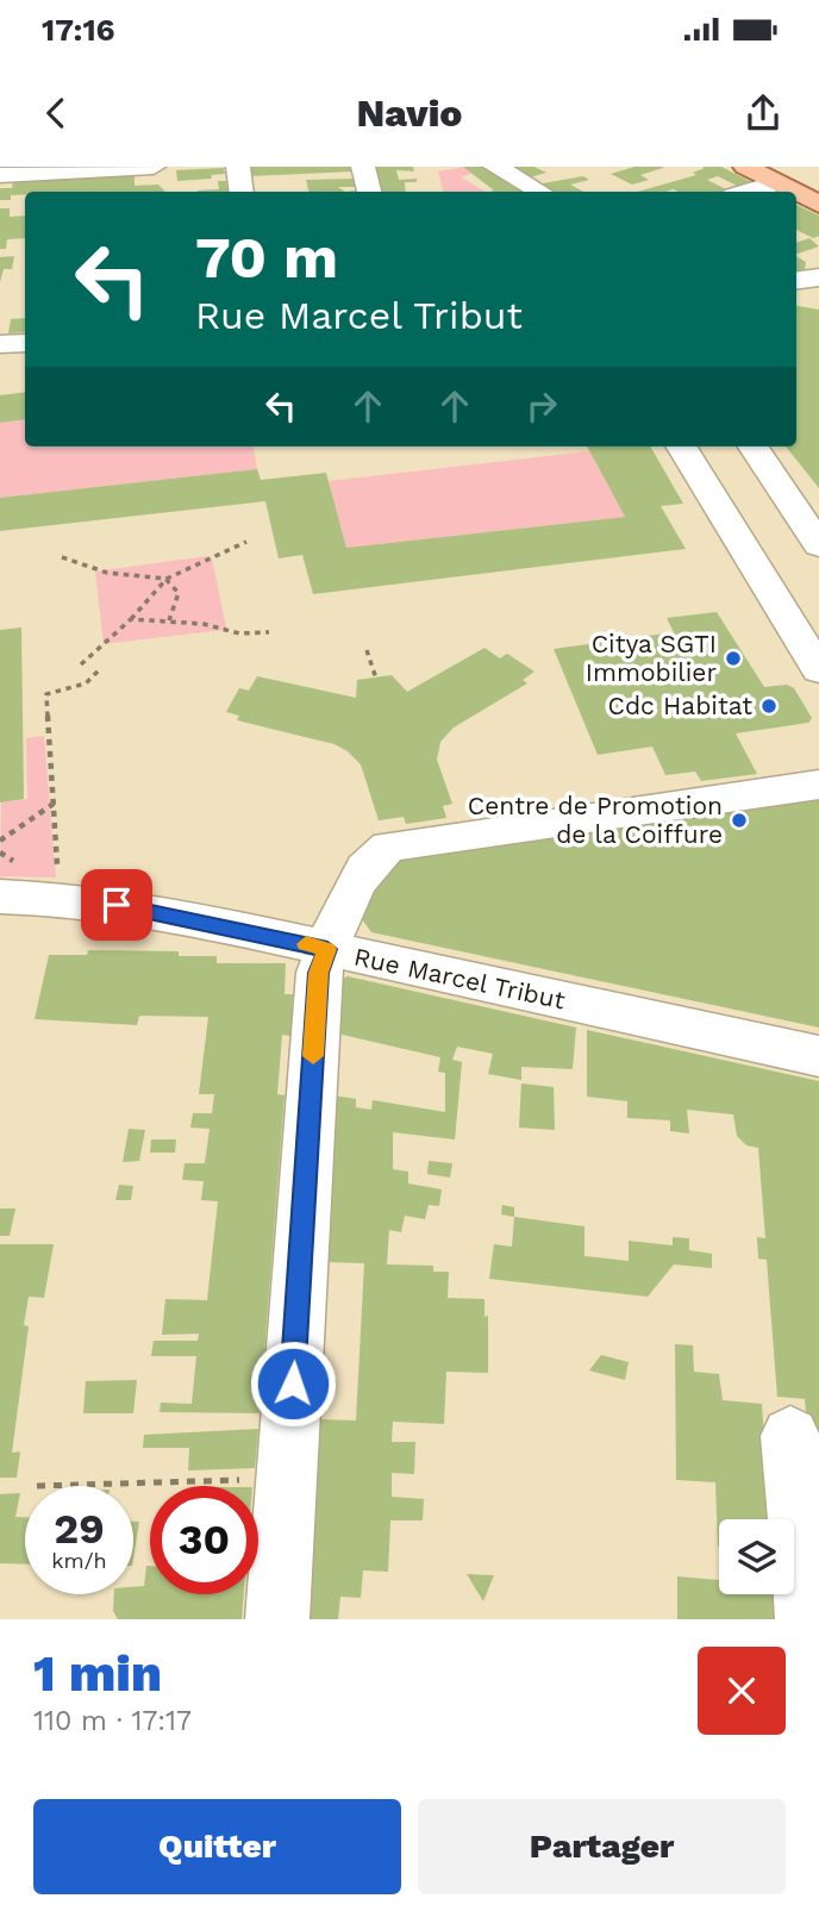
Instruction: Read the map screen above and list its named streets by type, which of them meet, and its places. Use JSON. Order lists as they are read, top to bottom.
{
  "streets": {
    "street": ["Rue Marcel Tribut"]
  },
  "places": ["Citya SGTI Immobilier", "Cdc Habitat", "Centre de Promotion de la Coiffure"],
  "page": {
    "status": "17:16",
    "header": "Navio",
    "turn": ["70 m", "Rue Marcel Tribut"],
    "speed": "29 km/h",
    "limit": "30",
    "heading": ["1 min", "110 m · 17:17"],
    "buttons": ["Quitter", "Partager"]
  }
}
